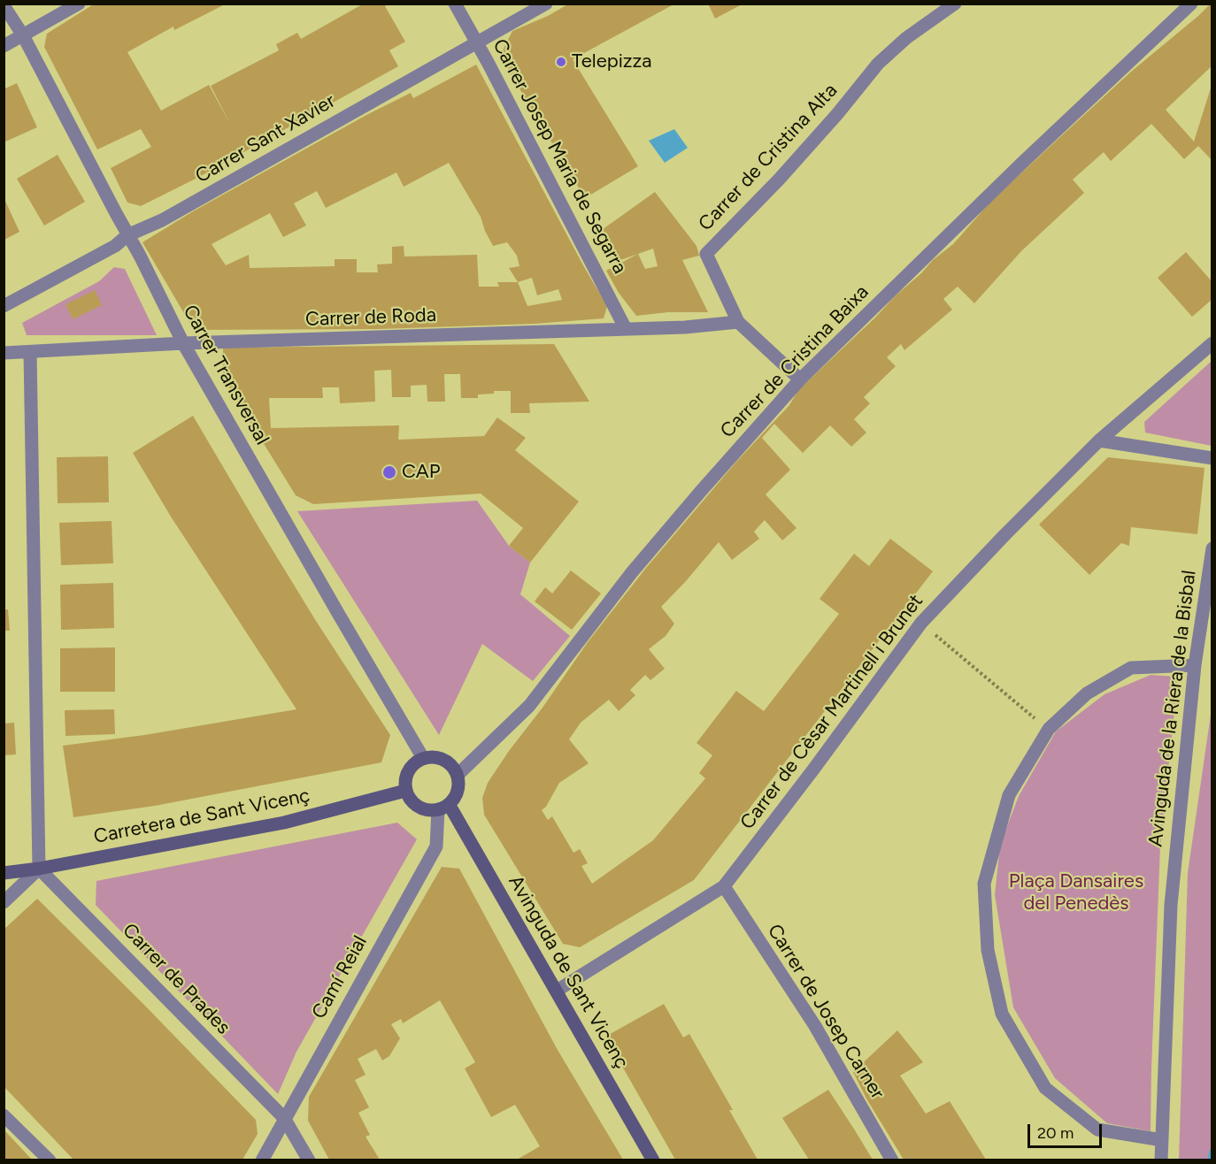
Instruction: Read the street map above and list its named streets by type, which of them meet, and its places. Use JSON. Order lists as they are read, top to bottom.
{
  "streets": {
    "street": [
      "Carrer Sant Xavier",
      "Carrer Josep Maria de Segarra",
      "Carrer de Cristina Alta",
      "Carrer de Roda",
      "Carrer de Cristina Baixa",
      "Carrer Transversal",
      "Avinguda de la Riera de la Bisbal",
      "Carrer de Cèsar Martinell i Brunet",
      "Carretera de Sant Vicenç",
      "Avinguda de Sant Vicenç",
      "Camí Reial",
      "Carrer de Prades",
      "Carrer de Josep Carner"
    ]
  },
  "crossings": [
    ["Carrer Sant Xavier", "Carrer Josep Maria de Segarra"],
    ["Carrer Sant Xavier", "Carrer Transversal"],
    ["Carrer Josep Maria de Segarra", "Carrer de Roda"],
    ["Carrer de Cristina Alta", "Carrer de Roda"],
    ["Carrer de Cristina Alta", "Carrer de Cristina Baixa"],
    ["Carrer de Roda", "Carrer Transversal"],
    ["Carrer de Cristina Baixa", "Carrer Transversal"],
    ["Carrer de Cristina Baixa", "Carretera de Sant Vicenç"],
    ["Carrer de Cristina Baixa", "Avinguda de Sant Vicenç"],
    ["Carrer de Cristina Baixa", "Camí Reial"],
    ["Carrer Transversal", "Carretera de Sant Vicenç"],
    ["Carrer Transversal", "Avinguda de Sant Vicenç"],
    ["Carrer Transversal", "Camí Reial"],
    ["Carrer de Cèsar Martinell i Brunet", "Avinguda de Sant Vicenç"],
    ["Carrer de Cèsar Martinell i Brunet", "Carrer de Josep Carner"],
    ["Carretera de Sant Vicenç", "Avinguda de Sant Vicenç"],
    ["Carretera de Sant Vicenç", "Camí Reial"],
    ["Carretera de Sant Vicenç", "Carrer de Prades"],
    ["Avinguda de Sant Vicenç", "Camí Reial"],
    ["Camí Reial", "Carrer de Prades"]
  ],
  "parks": ["Plaça Dansaires del Penedès"],
  "places": ["Telepizza", "CAP"],
  "scale_bar": "20 m"
}
